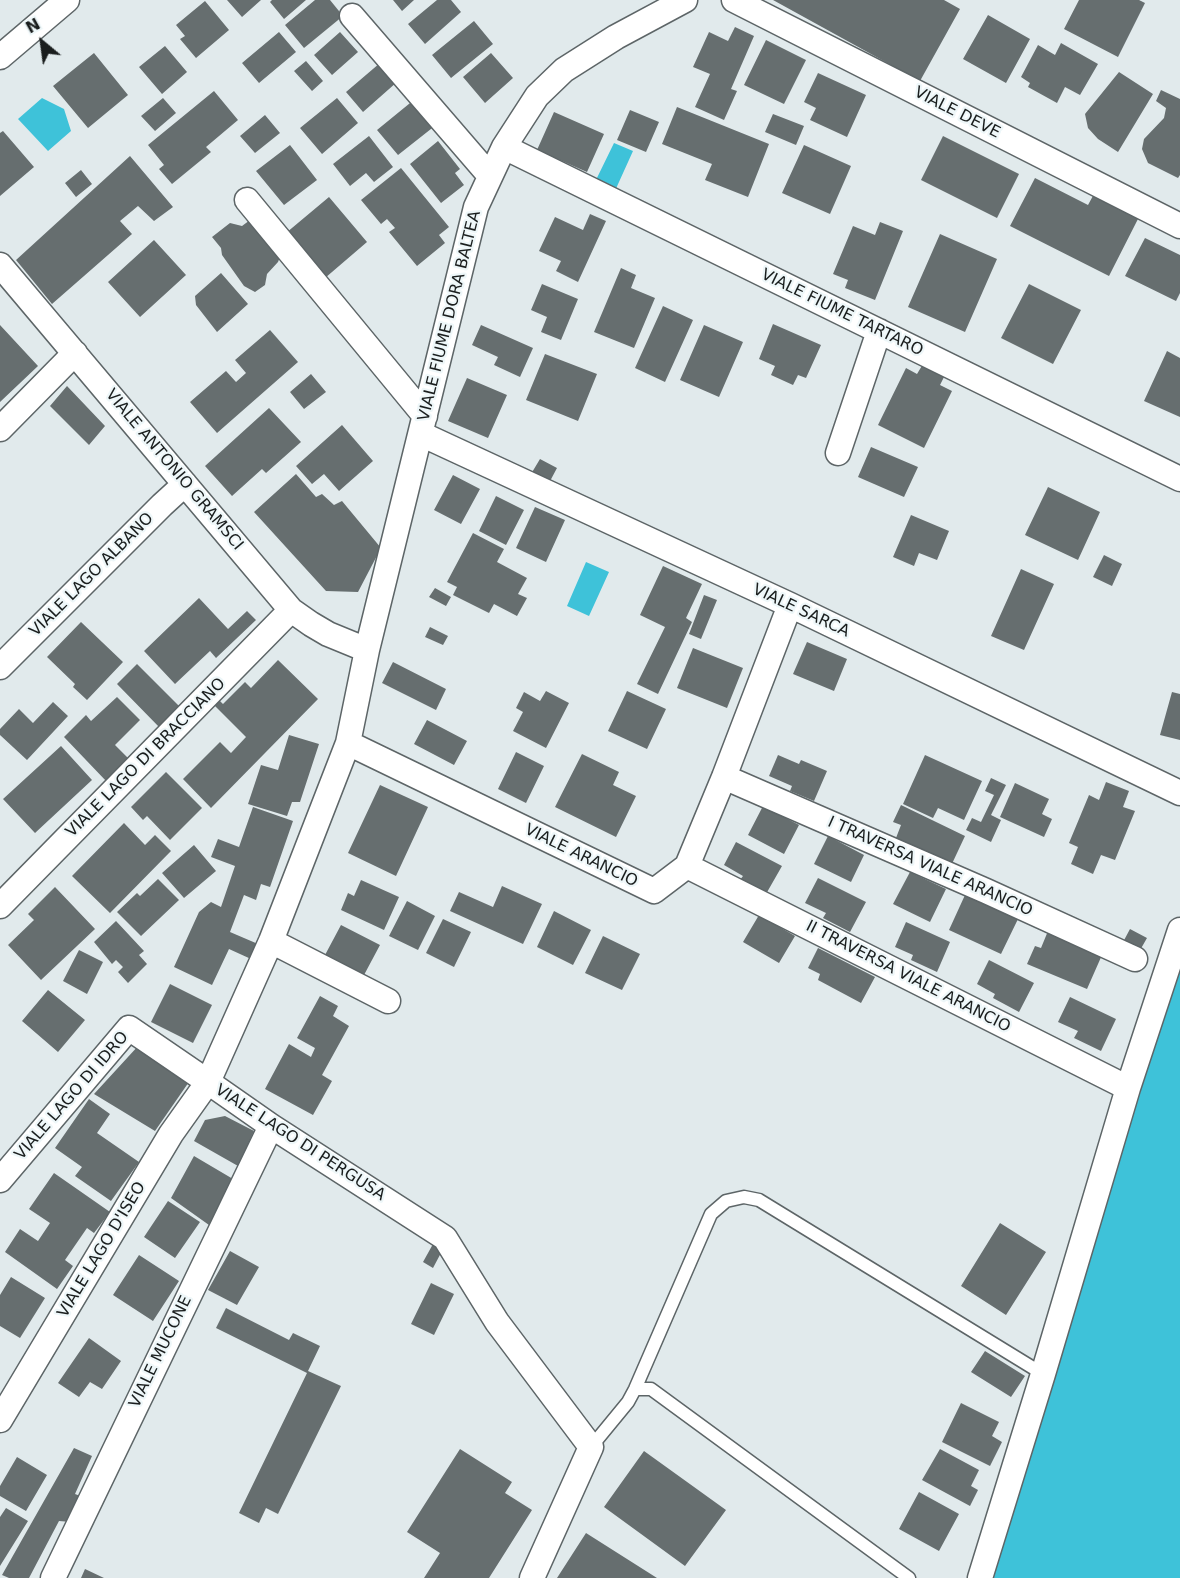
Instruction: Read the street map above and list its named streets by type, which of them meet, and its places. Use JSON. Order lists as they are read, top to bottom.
{
  "streets": {
    "street": [
      "VIALE DEVE",
      "VIALE FIUME TARTARO",
      "VIALE FIUME DORA BALTEA",
      "VIALE ANTONIO GRAMSCI",
      "VIALE LAGO ALBANO",
      "VIALE SARCA",
      "VIALE LAGO DI BRACCIANO",
      "VIALE ARANCIO",
      "I TRAVERSA VIALE ARANCIO",
      "II TRAVERSA VIALE ARANCIO",
      "VIALE LAGO DI IDRO",
      "VIALE LAGO DI PERGUSA",
      "VIALE LAGO D'ISEO",
      "VIALE MUCONE"
    ]
  },
  "crossings": [
    ["VIALE FIUME TARTARO", "VIALE FIUME DORA BALTEA"],
    ["VIALE FIUME DORA BALTEA", "VIALE ANTONIO GRAMSCI"],
    ["VIALE FIUME DORA BALTEA", "VIALE SARCA"],
    ["VIALE FIUME DORA BALTEA", "VIALE LAGO DI PERGUSA"],
    ["VIALE ANTONIO GRAMSCI", "VIALE LAGO ALBANO"],
    ["VIALE ANTONIO GRAMSCI", "VIALE LAGO DI BRACCIANO"],
    ["VIALE ANTONIO GRAMSCI", "VIALE LAGO DI PERGUSA"],
    ["VIALE ARANCIO", "II TRAVERSA VIALE ARANCIO"],
    ["VIALE ARANCIO", "VIALE LAGO DI PERGUSA"],
    ["VIALE LAGO DI IDRO", "VIALE LAGO DI PERGUSA"],
    ["VIALE LAGO DI IDRO", "VIALE LAGO D'ISEO"],
    ["VIALE LAGO DI PERGUSA", "VIALE LAGO D'ISEO"],
    ["VIALE LAGO DI PERGUSA", "VIALE MUCONE"]
  ],
  "north": "top left"
}
